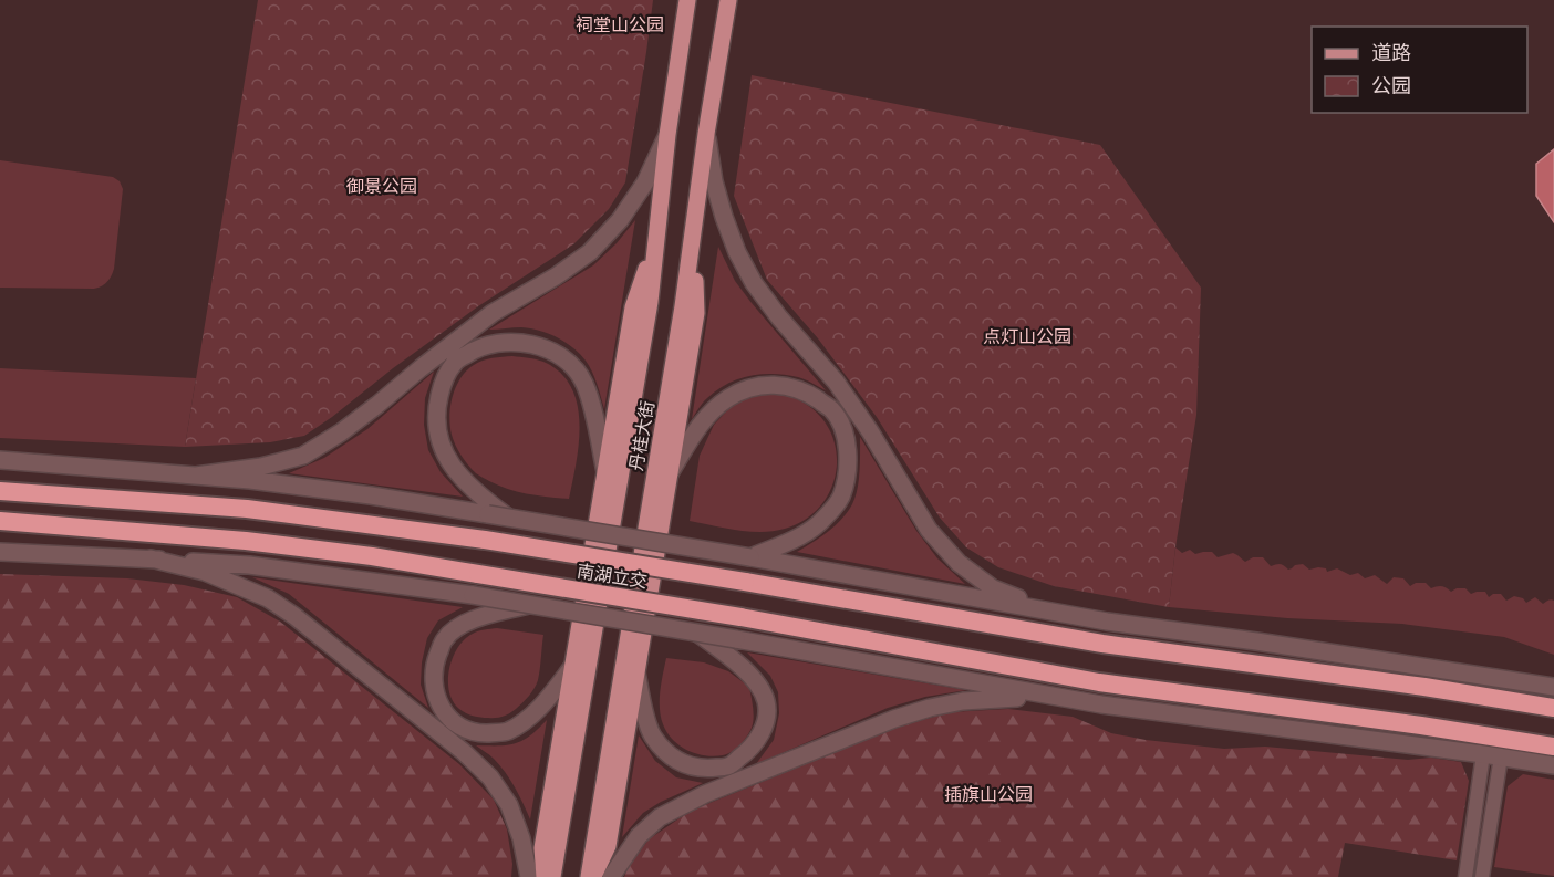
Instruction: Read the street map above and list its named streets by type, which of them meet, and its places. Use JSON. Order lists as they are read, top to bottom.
{
  "streets": {
    "highway": ["南湖立交"],
    "main road": ["丹桂大街"]
  },
  "parks": [
    "祠堂山公园",
    "御景公园",
    "点灯山公园",
    "插旗山公园"
  ],
  "legend": ["道路", "公园"]
}
